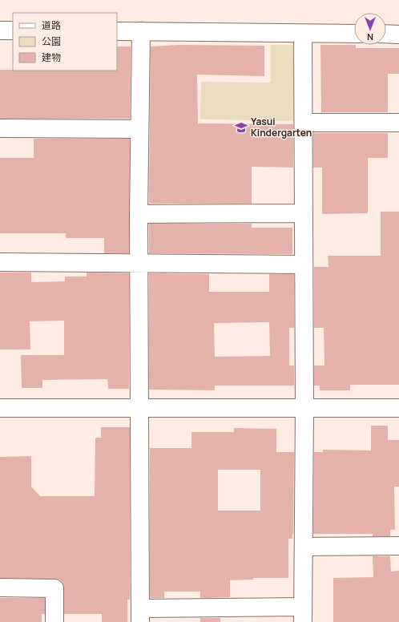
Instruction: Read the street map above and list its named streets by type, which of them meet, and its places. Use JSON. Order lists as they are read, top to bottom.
{
  "places": {
    "school or university": ["Yasui Kindergarten"]
  },
  "legend": ["道路", "公園", "建物"],
  "north": "bottom"
}
